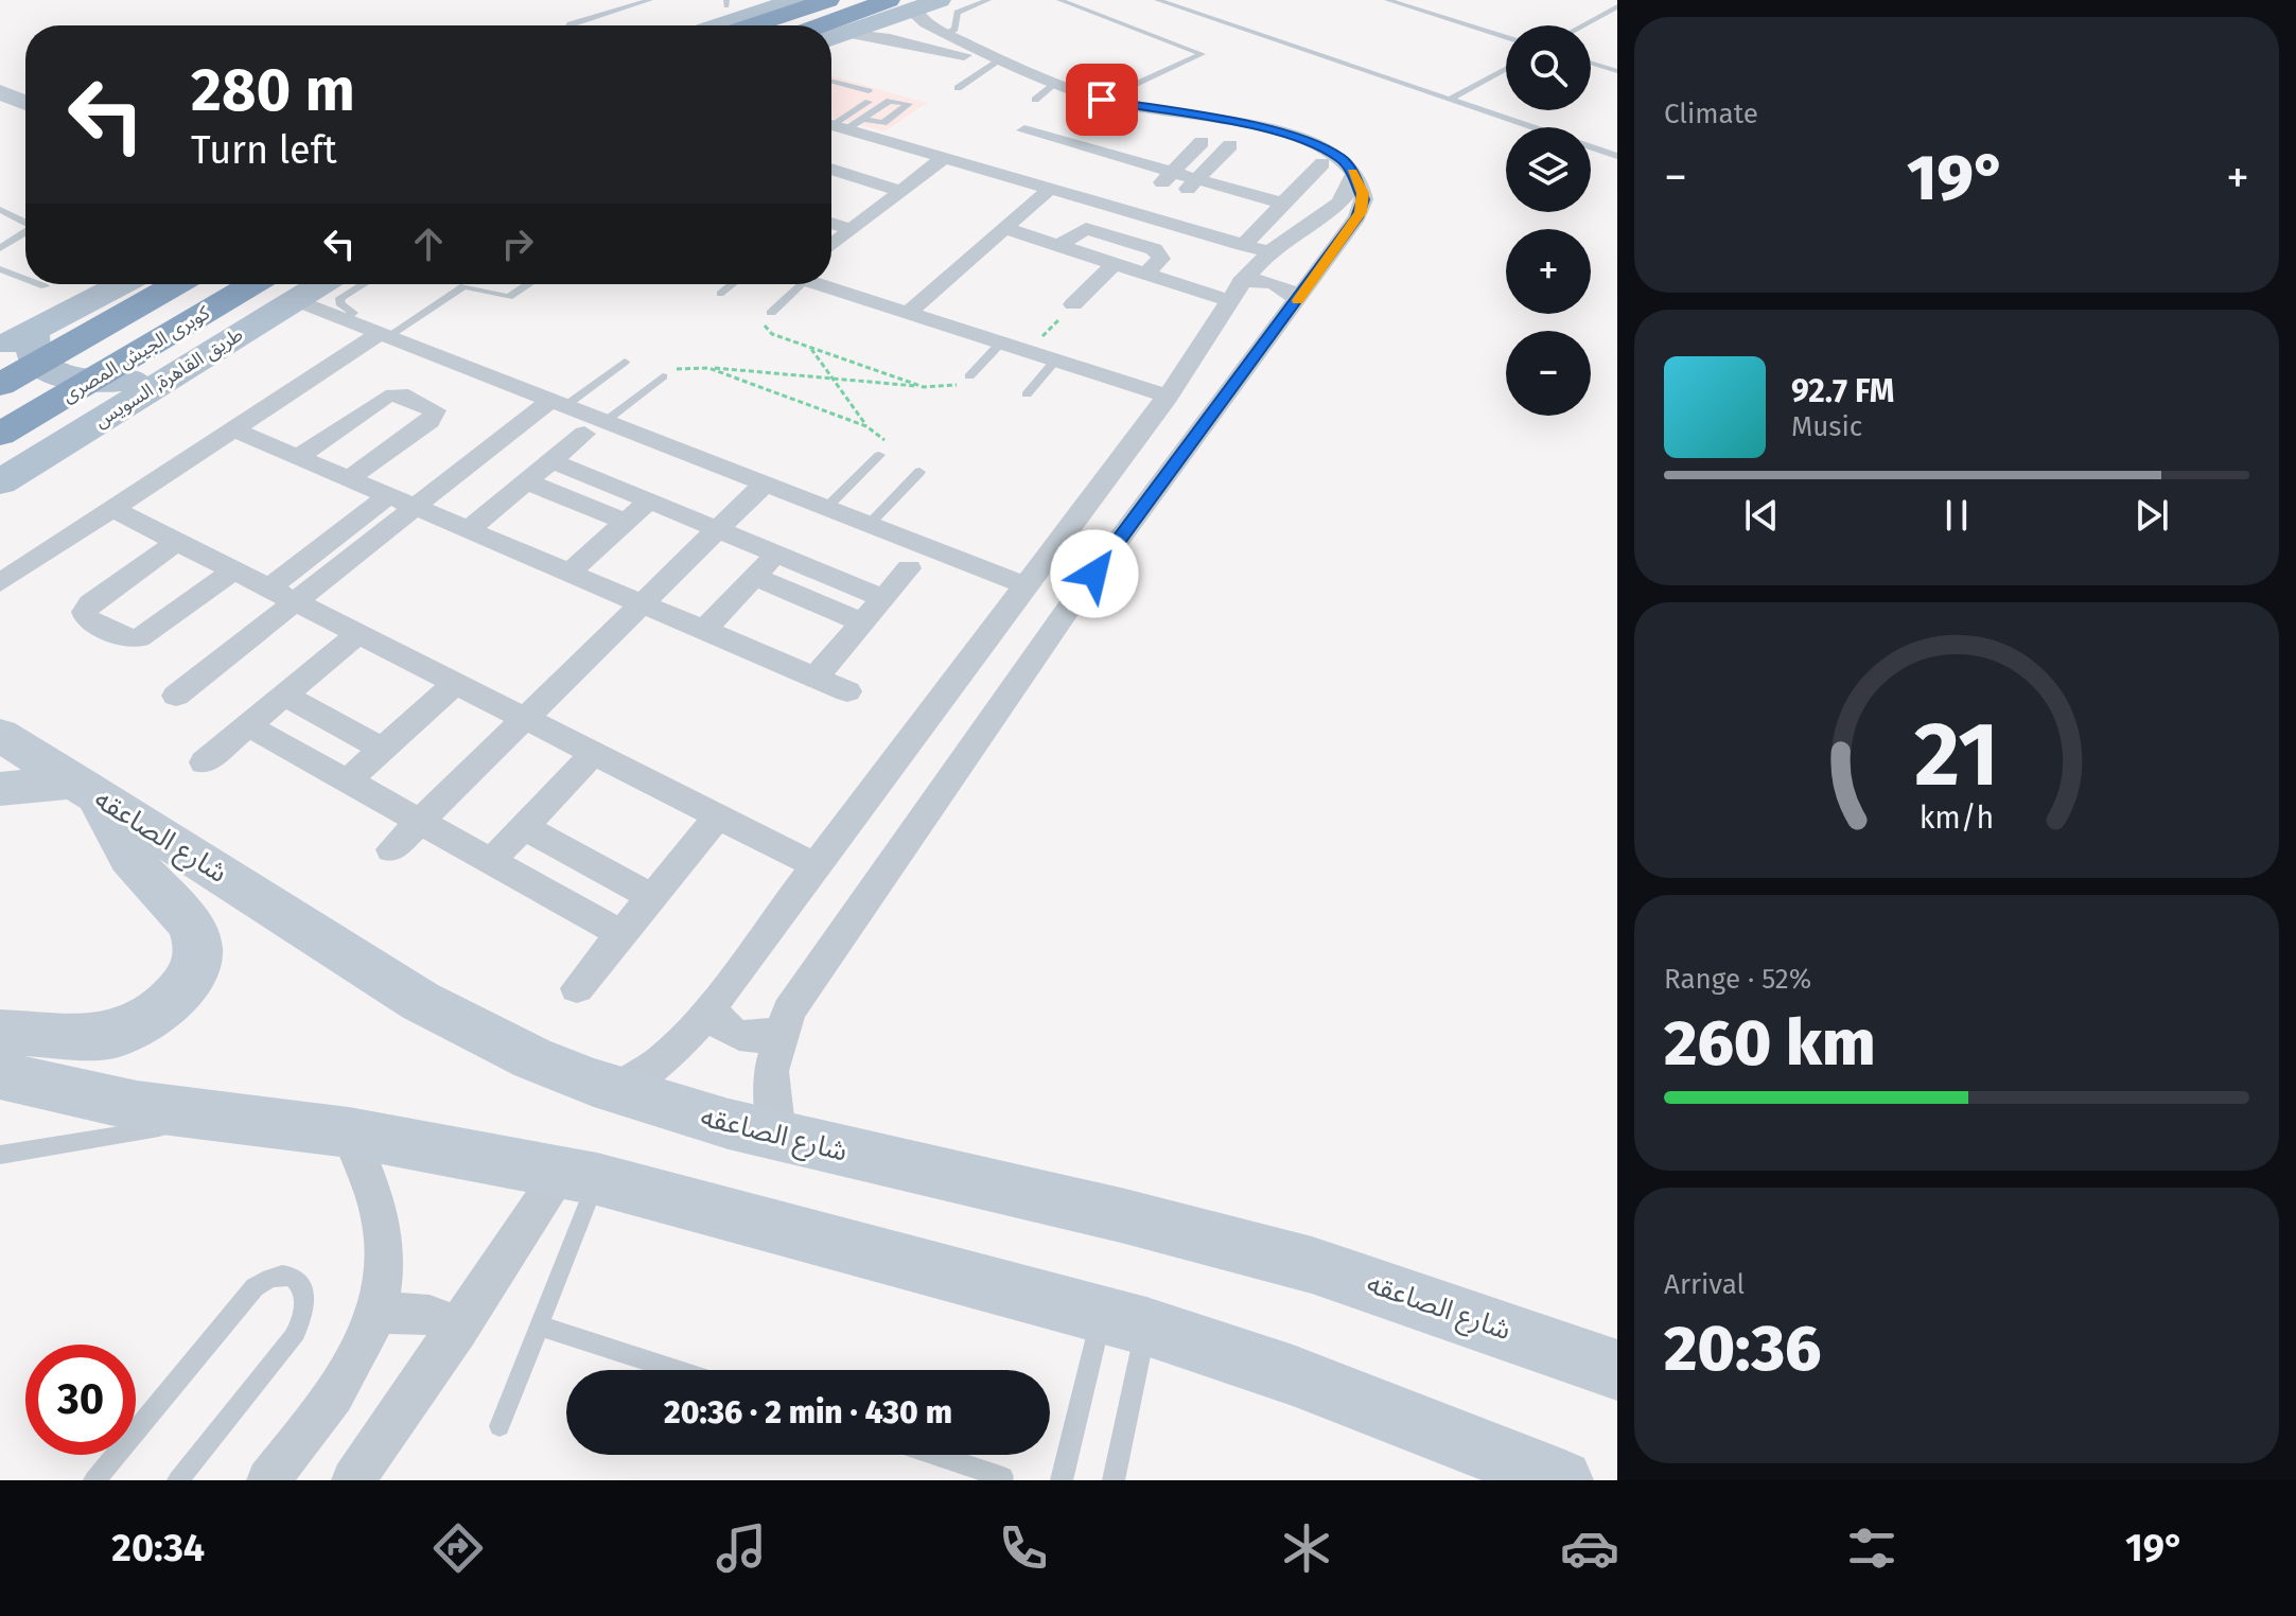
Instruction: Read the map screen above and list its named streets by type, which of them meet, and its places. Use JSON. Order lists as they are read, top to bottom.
{
  "streets": {
    "highway": ["كوبرى الجيش المصرى"],
    "main road": ["طريق القاهرة, السويس"],
    "street": ["شارع الصاعقه"]
  },
  "page": {
    "tile": [
      "Climate",
      ["Range · 52%", "260 km"],
      ["Arrival", "20:36"]
    ],
    "map_buttons": ["+", "−"],
    "turn": ["280 m", "Turn left"],
    "heat": ["−", "19°", "+"],
    "song": ["92.7 FM", "Music"],
    "limit": "30",
    "trip": "20:36 · 2 min · 430 m",
    "tabs": ["20:34", "19°"],
    "gauge": ["21", "km/h"]
  }
}
